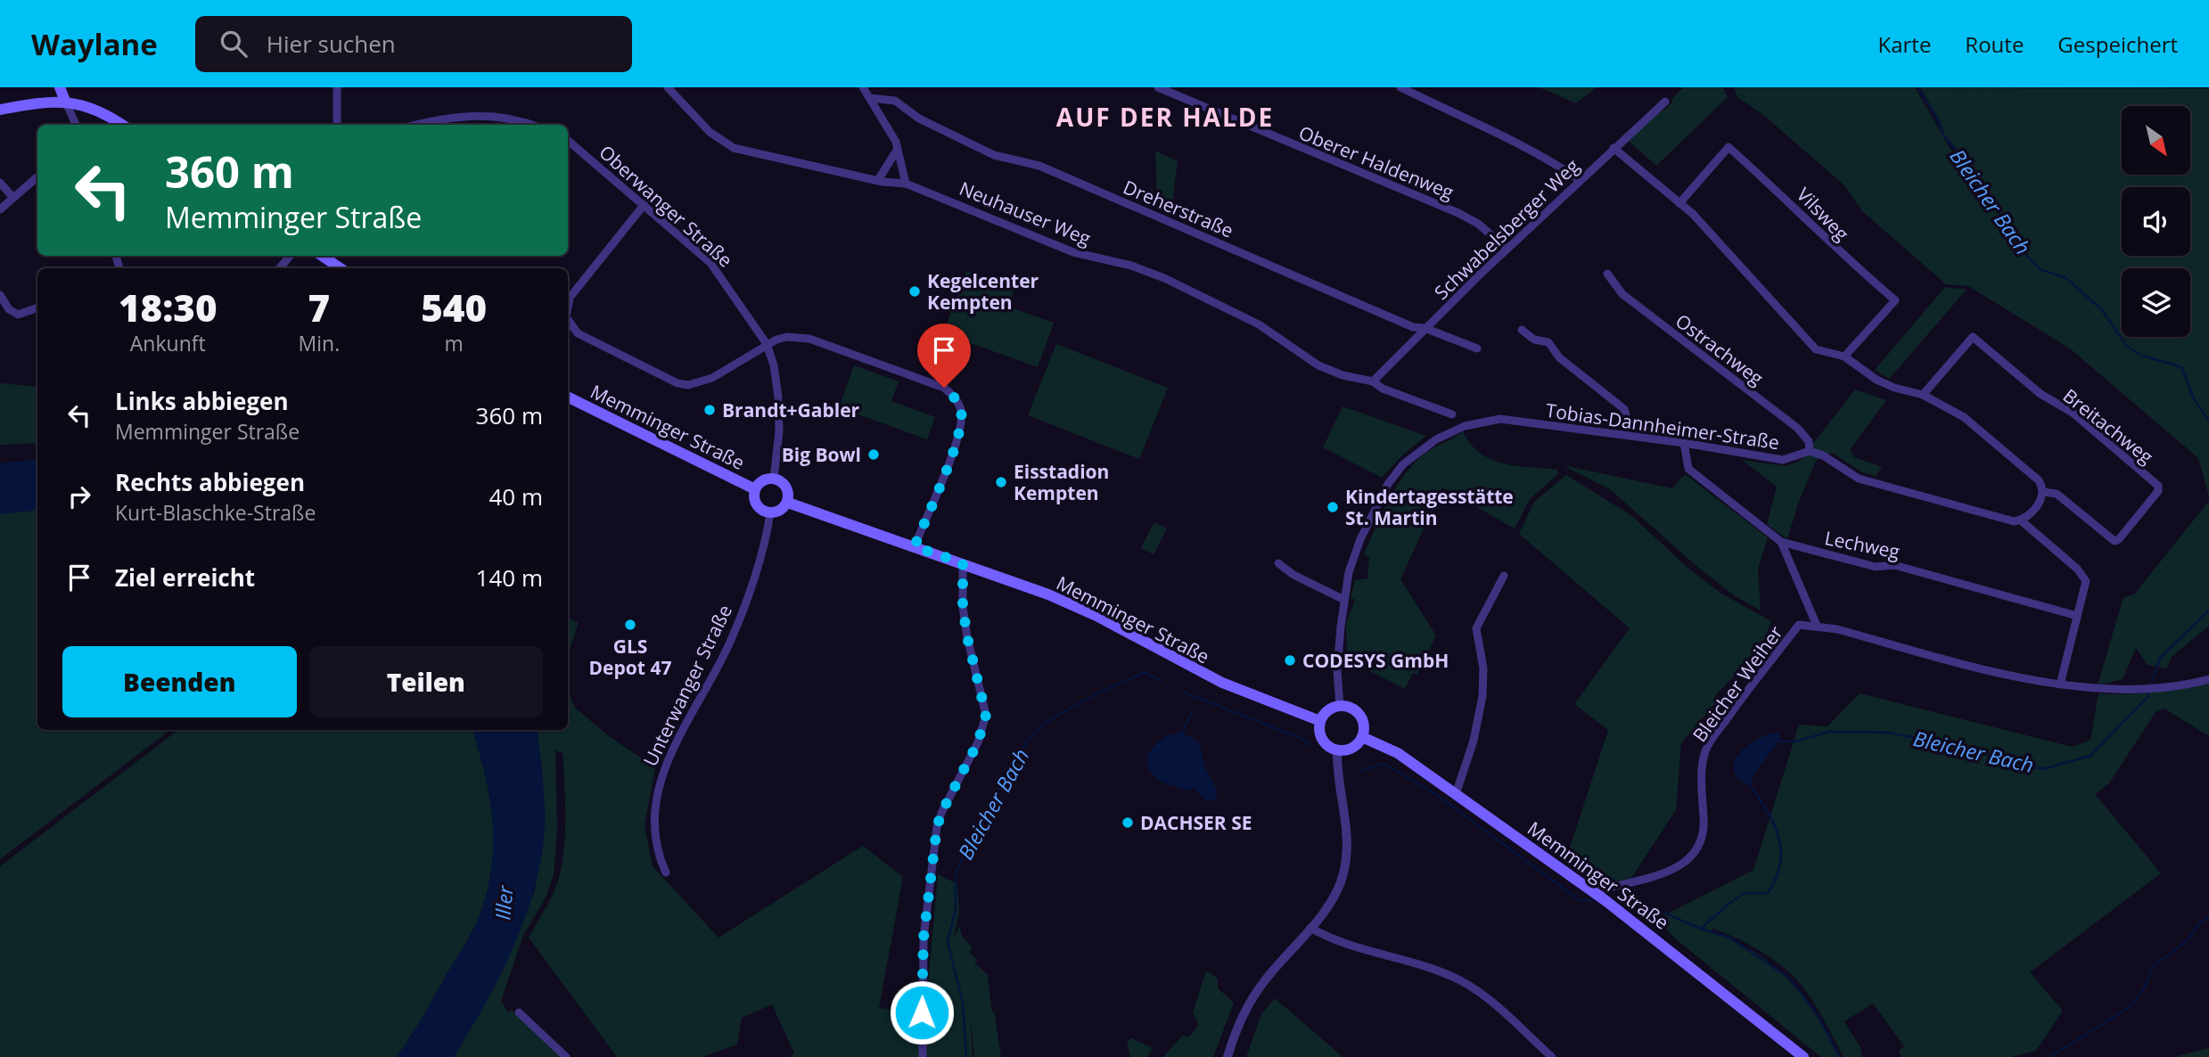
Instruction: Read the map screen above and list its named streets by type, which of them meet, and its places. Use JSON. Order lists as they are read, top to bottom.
{
  "streets": {
    "main road": ["Memminger Straße"],
    "street": [
      "Oberer Haldenweg",
      "Oberwanger Straße",
      "Dreherstraße",
      "Neuhauser Weg",
      "Vilsweg",
      "Schwabelsberger Weg",
      "Ostrachweg",
      "Tobias-Dannheimer-Straße",
      "Breitachweg",
      "Lechweg",
      "Bleicher Weiher",
      "Unterwanger Straße"
    ]
  },
  "crossings": [
    ["Oberer Haldenweg", "Schwabelsberger Weg"],
    ["Oberwanger Straße", "Memminger Straße"],
    ["Oberwanger Straße", "Unterwanger Straße"],
    ["Dreherstraße", "Schwabelsberger Weg"],
    ["Neuhauser Weg", "Schwabelsberger Weg"],
    ["Ostrachweg", "Tobias-Dannheimer-Straße"],
    ["Tobias-Dannheimer-Straße", "Memminger Straße"],
    ["Tobias-Dannheimer-Straße", "Lechweg"],
    ["Memminger Straße", "Bleicher Weiher"],
    ["Memminger Straße", "Unterwanger Straße"]
  ],
  "districts": ["AUF DER HALDE"],
  "water": ["Bleicher Bach", "Iller"],
  "places": [
    "Kegelcenter Kempten",
    "Brandt+Gabler",
    "Big Bowl",
    "Eisstadion Kempten",
    "Kindertagesstätte St. Martin",
    "GLS Depot 47",
    "CODESYS GmbH",
    "DACHSER SE"
  ],
  "north": "bottom right",
  "page": {
    "header": "Waylane",
    "search": "Hier suchen",
    "nav": ["Karte", "Route", "Gespeichert"],
    "turn": ["360 m", "Memminger Straße"],
    "eta": [
      "18:30",
      "Ankunft",
      "7",
      "Min.",
      "540",
      "m"
    ],
    "list": [
      {
        "name": "Links abbiegen",
        "note": "Memminger Straße",
        "value": "360 m"
      },
      {
        "name": "Rechts abbiegen",
        "note": "Kurt-Blaschke-Straße",
        "value": "40 m"
      },
      {
        "name": "Ziel erreicht",
        "value": "140 m"
      }
    ],
    "buttons": ["Beenden", "Teilen"]
  }
}
